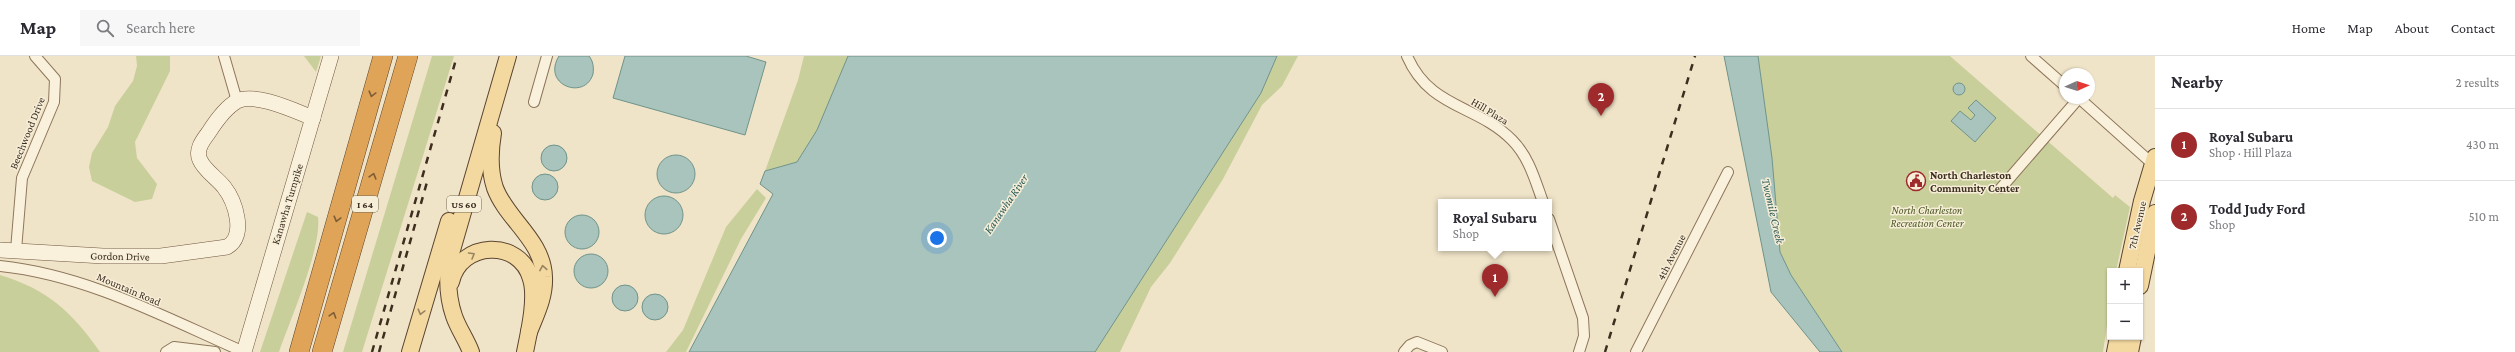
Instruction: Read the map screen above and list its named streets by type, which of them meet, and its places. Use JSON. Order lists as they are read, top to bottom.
{
  "streets": {
    "highway": ["I 64"],
    "main road": ["US 60", "7th Avenue"],
    "street": [
      "Hill Plaza",
      "Beechwood Drive",
      "Kanawha Turnpike",
      "Gordon Drive",
      "4th Avenue",
      "Mountain Road"
    ]
  },
  "crossings": [
    ["Beechwood Drive", "Gordon Drive"],
    ["Kanawha Turnpike", "Mountain Road"]
  ],
  "water": ["Kanawha River", "Twomile Creek"],
  "parks": ["North Charleston Recreation Center"],
  "places": {
    "public building": ["North Charleston Community Center"]
  },
  "north": "right",
  "page": {
    "header": "Map",
    "search": "Search here",
    "nav": [
      "Home",
      "Map",
      "About",
      "Contact"
    ],
    "heading": ["Nearby", "2 results"],
    "pins": ["2", "1"],
    "list": [
      {
        "mark": "1",
        "name": "Royal Subaru",
        "note": "Shop · Hill Plaza",
        "value": "430 m"
      },
      {
        "mark": "2",
        "name": "Todd Judy Ford",
        "note": "Shop",
        "value": "510 m"
      }
    ],
    "popup": ["Royal Subaru", "Shop"],
    "map_buttons": ["+", "−"]
  }
}
